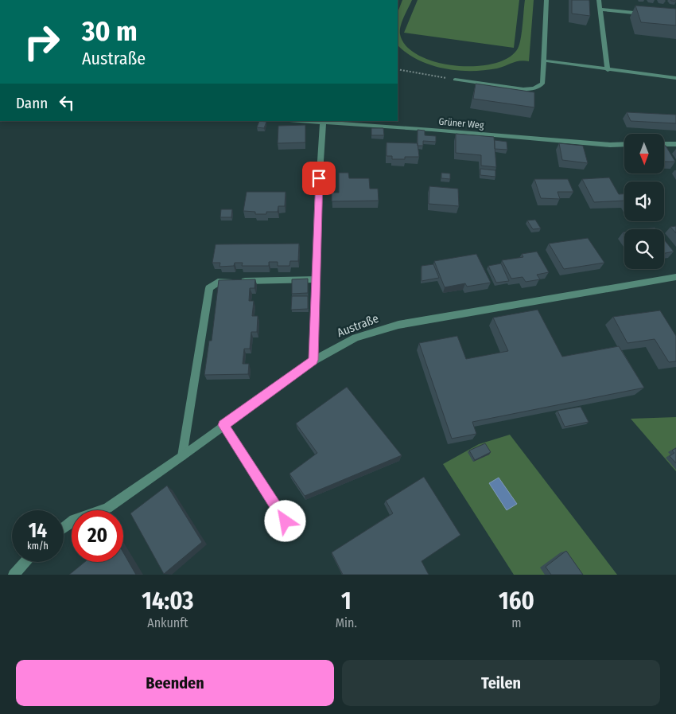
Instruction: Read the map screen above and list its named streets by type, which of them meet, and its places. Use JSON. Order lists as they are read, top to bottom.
{
  "streets": {
    "street": ["Grüner Weg", "Austraße"]
  },
  "north": "bottom",
  "page": {
    "turn": ["30 m", "Austraße"],
    "then": "Dann",
    "speed": "14 km/h",
    "limit": "20",
    "eta": [
      "14:03",
      "Ankunft",
      "1",
      "Min.",
      "160",
      "m"
    ],
    "buttons": ["Beenden", "Teilen"]
  }
}
